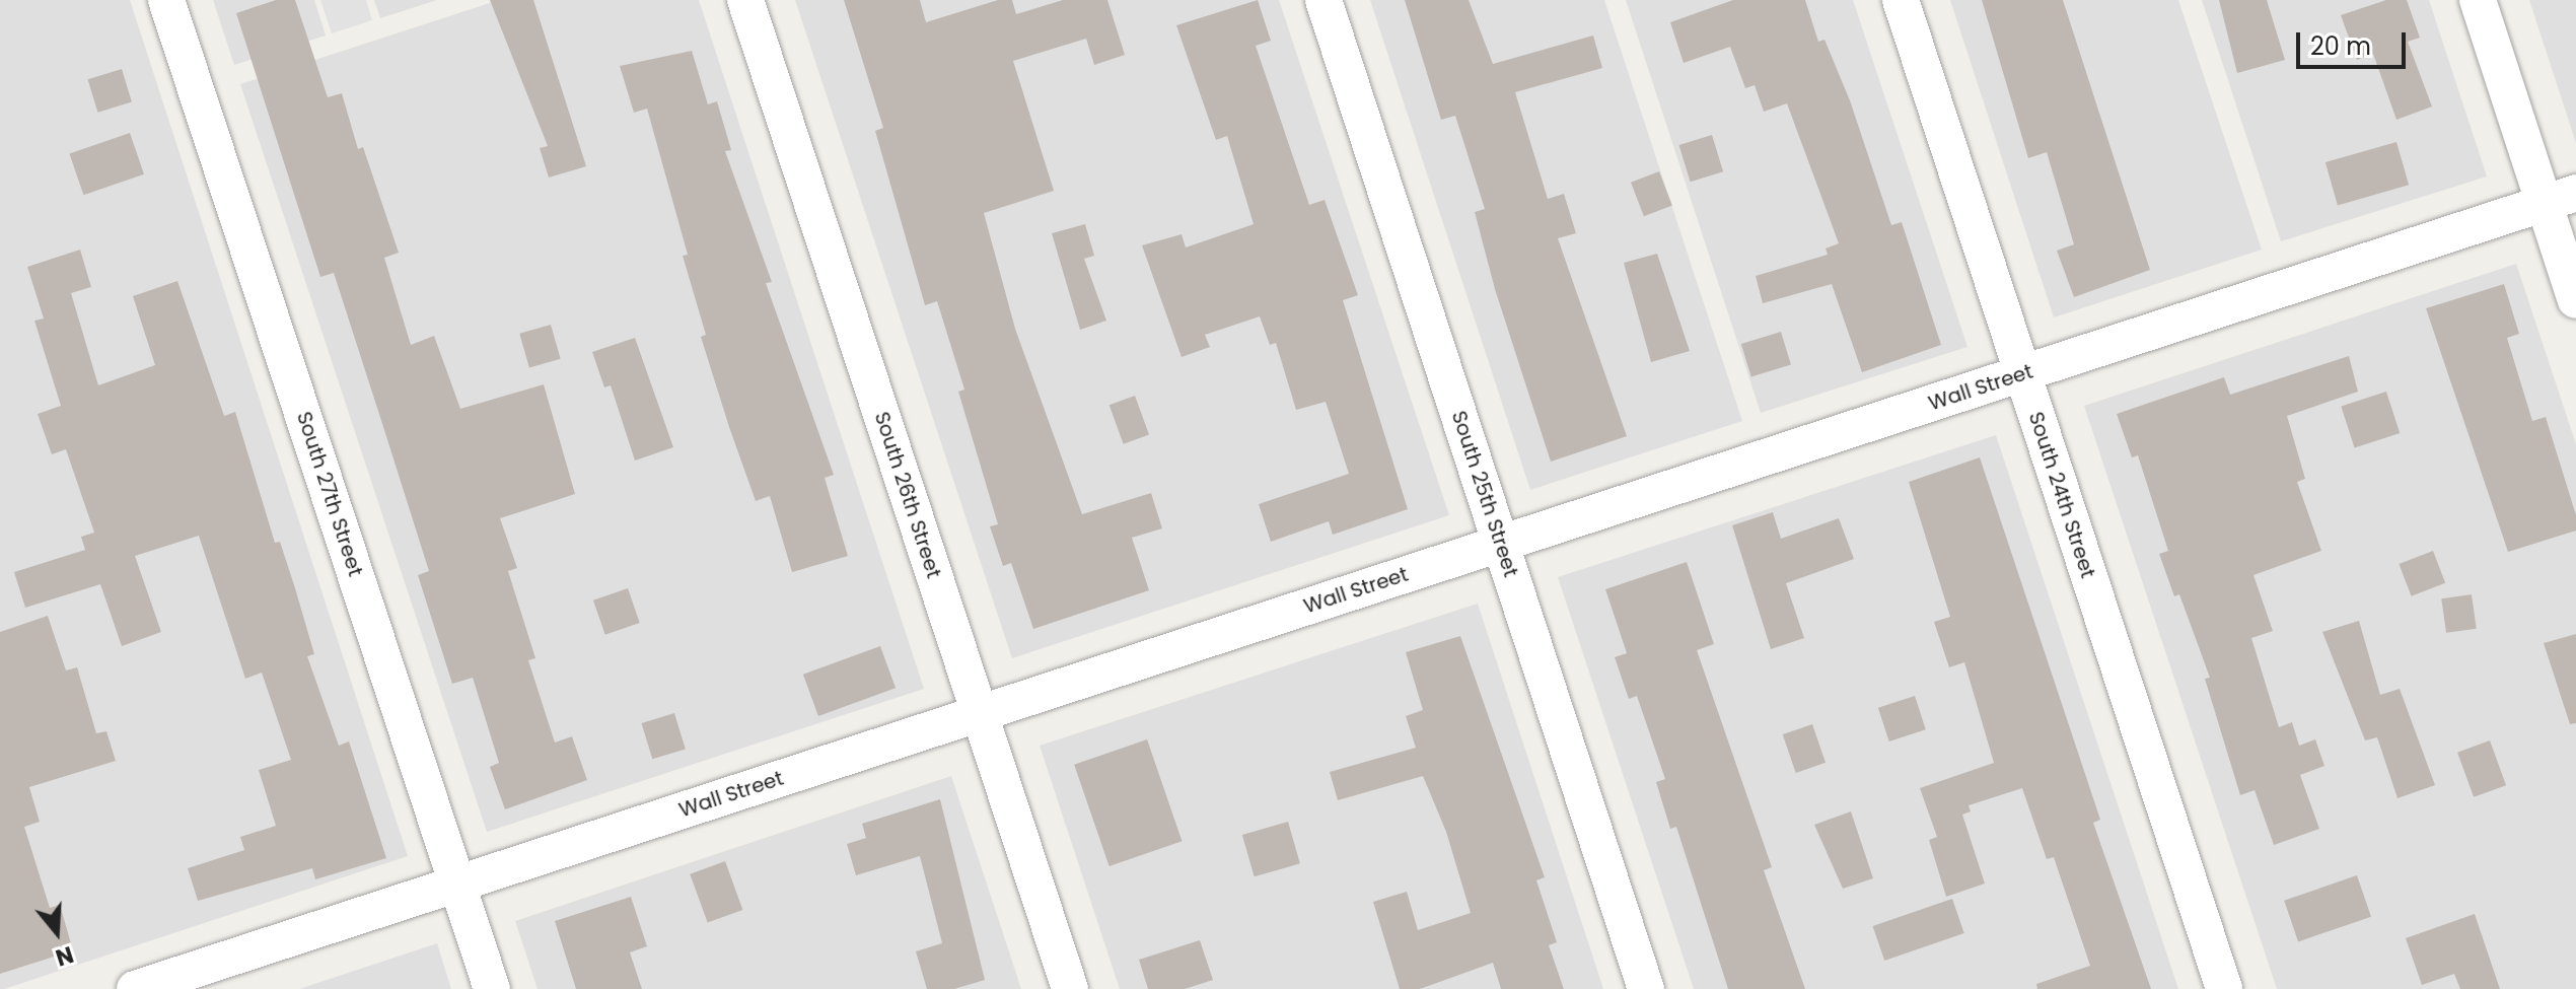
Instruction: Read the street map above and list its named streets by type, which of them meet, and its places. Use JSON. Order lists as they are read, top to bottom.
{
  "streets": {
    "street": [
      "Wall Street",
      "South 27th Street",
      "South 25th Street",
      "South 26th Street",
      "South 24th Street"
    ]
  },
  "crossings": [
    ["Wall Street", "South 27th Street"],
    ["Wall Street", "South 25th Street"],
    ["Wall Street", "South 26th Street"],
    ["Wall Street", "South 24th Street"]
  ],
  "scale_bar": "20 m",
  "north": "bottom"
}
